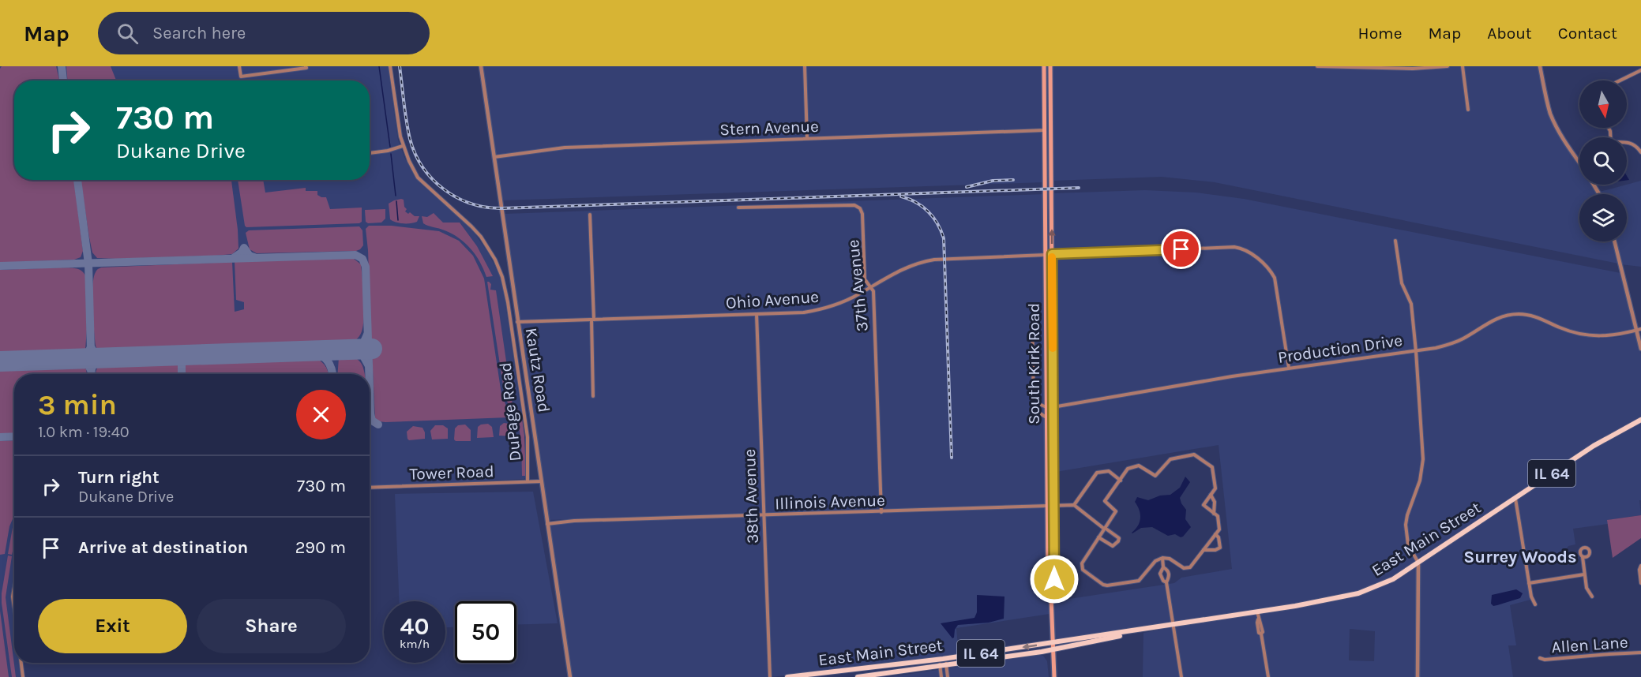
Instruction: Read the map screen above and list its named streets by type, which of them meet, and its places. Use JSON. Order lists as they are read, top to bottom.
{
  "streets": {
    "main road": ["South Kirk Road", "IL 64", "East Main Street"],
    "street": [
      "Stern Avenue",
      "37th Avenue",
      "Ohio Avenue",
      "Production Drive",
      "Kautz Road",
      "DuPage Road",
      "Tower Road",
      "38th Avenue",
      "Illinois Avenue",
      "Allen Lane"
    ]
  },
  "crossings": [
    ["Stern Avenue", "South Kirk Road"],
    ["Stern Avenue", "Kautz Road"],
    ["37th Avenue", "Ohio Avenue"],
    ["37th Avenue", "Illinois Avenue"],
    ["Ohio Avenue", "Production Drive"],
    ["Ohio Avenue", "South Kirk Road"],
    ["Ohio Avenue", "Kautz Road"],
    ["Ohio Avenue", "38th Avenue"],
    ["Production Drive", "South Kirk Road"],
    ["South Kirk Road", "Illinois Avenue"],
    ["South Kirk Road", "East Main Street"],
    ["Kautz Road", "Tower Road"],
    ["Kautz Road", "Illinois Avenue"],
    ["DuPage Road", "Tower Road"],
    ["38th Avenue", "Illinois Avenue"]
  ],
  "districts": ["Surrey Woods"],
  "north": "bottom",
  "page": {
    "header": "Map",
    "search": "Search here",
    "nav": [
      "Home",
      "Map",
      "About",
      "Contact"
    ],
    "turn": ["730 m", "Dukane Drive"],
    "heading": ["3 min", "1.0 km · 19:40"],
    "list": [
      {
        "name": "Turn right",
        "note": "Dukane Drive",
        "value": "730 m"
      },
      {
        "name": "Arrive at destination",
        "value": "290 m"
      }
    ],
    "buttons": ["Exit", "Share"],
    "speed": "40 km/h",
    "limit": "50"
  }
}
